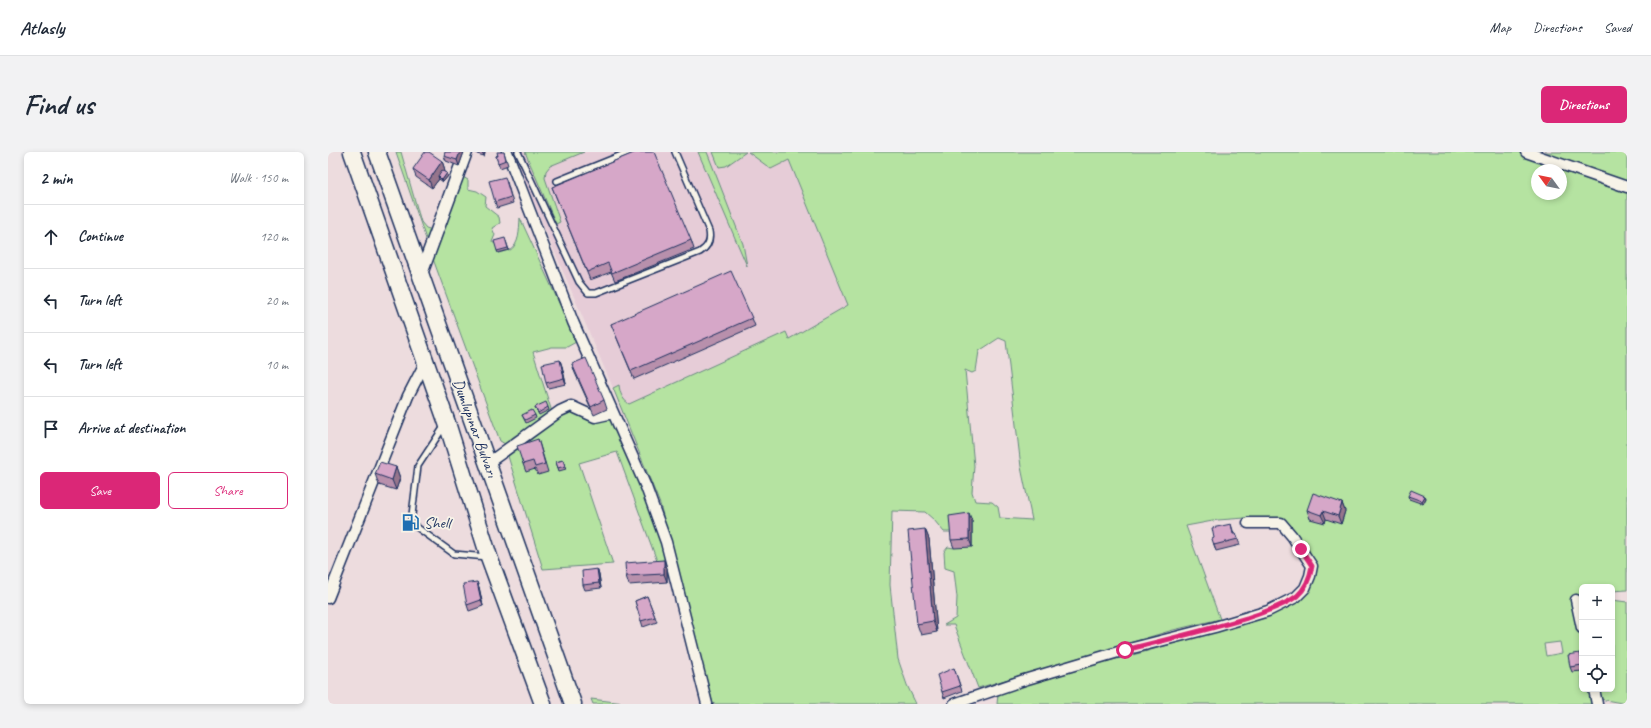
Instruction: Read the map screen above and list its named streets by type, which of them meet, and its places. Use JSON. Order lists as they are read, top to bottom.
{
  "streets": {
    "highway": ["Dumlupınar Bulvarı"]
  },
  "places": {
    "fuel station": ["Shell"]
  },
  "north": "top left",
  "page": {
    "header": "Atlasly",
    "nav": ["Map", "Directions", "Saved"],
    "buttons": [
      "Directions",
      ["Save", "Share"]
    ],
    "title": "Find us",
    "heading": ["2 min", "Walk · 150 m"],
    "list": [
      ["Continue", "120 m"],
      ["Turn left", "20 m"],
      ["Turn left", "10 m"],
      "Arrive at destination"
    ],
    "map_buttons": ["+", "−"]
  }
}
